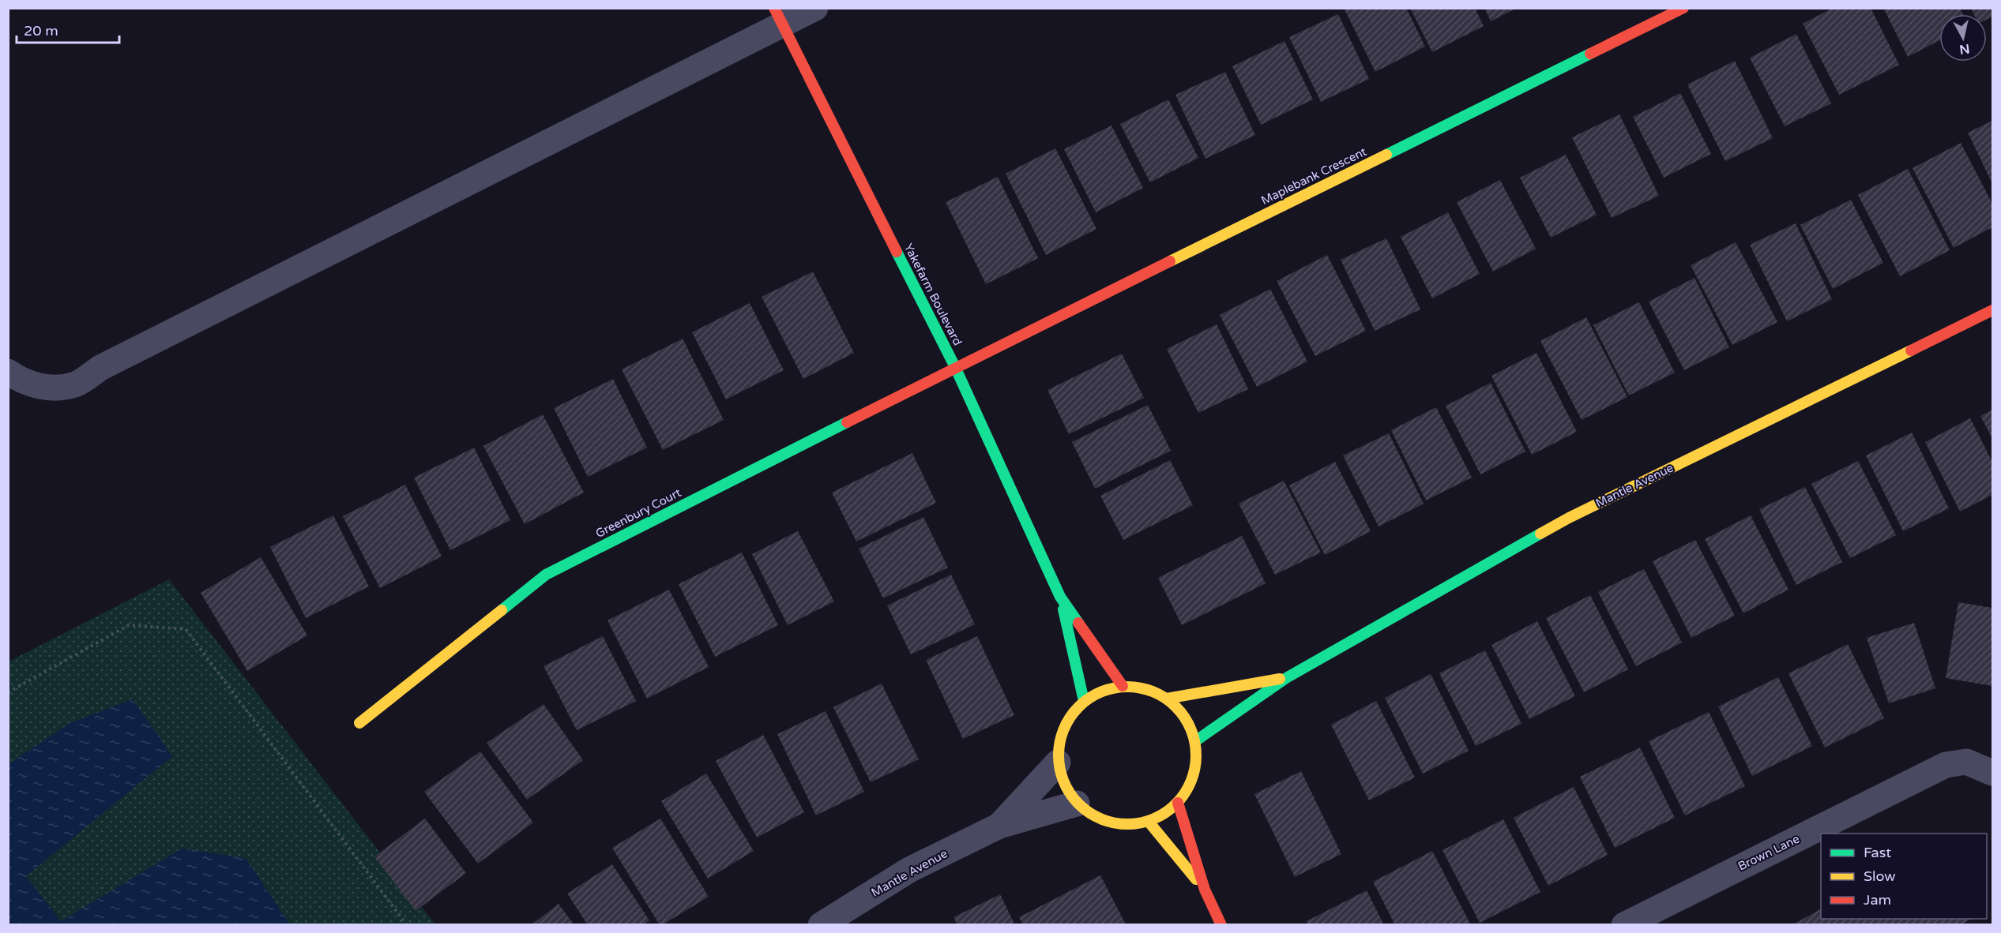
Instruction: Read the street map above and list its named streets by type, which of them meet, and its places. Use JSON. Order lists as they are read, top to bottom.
{
  "streets": {
    "street": [
      "Maplebank Crescent",
      "Yakefarm Boulevard",
      "Mantle Avenue",
      "Greenbury Court",
      "Brown Lane"
    ]
  },
  "crossings": [
    ["Maplebank Crescent", "Yakefarm Boulevard"],
    ["Maplebank Crescent", "Greenbury Court"],
    ["Yakefarm Boulevard", "Mantle Avenue"],
    ["Yakefarm Boulevard", "Greenbury Court"]
  ],
  "legend": ["Fast", "Slow", "Jam"],
  "scale_bar": "20 m",
  "north": "bottom"
}
